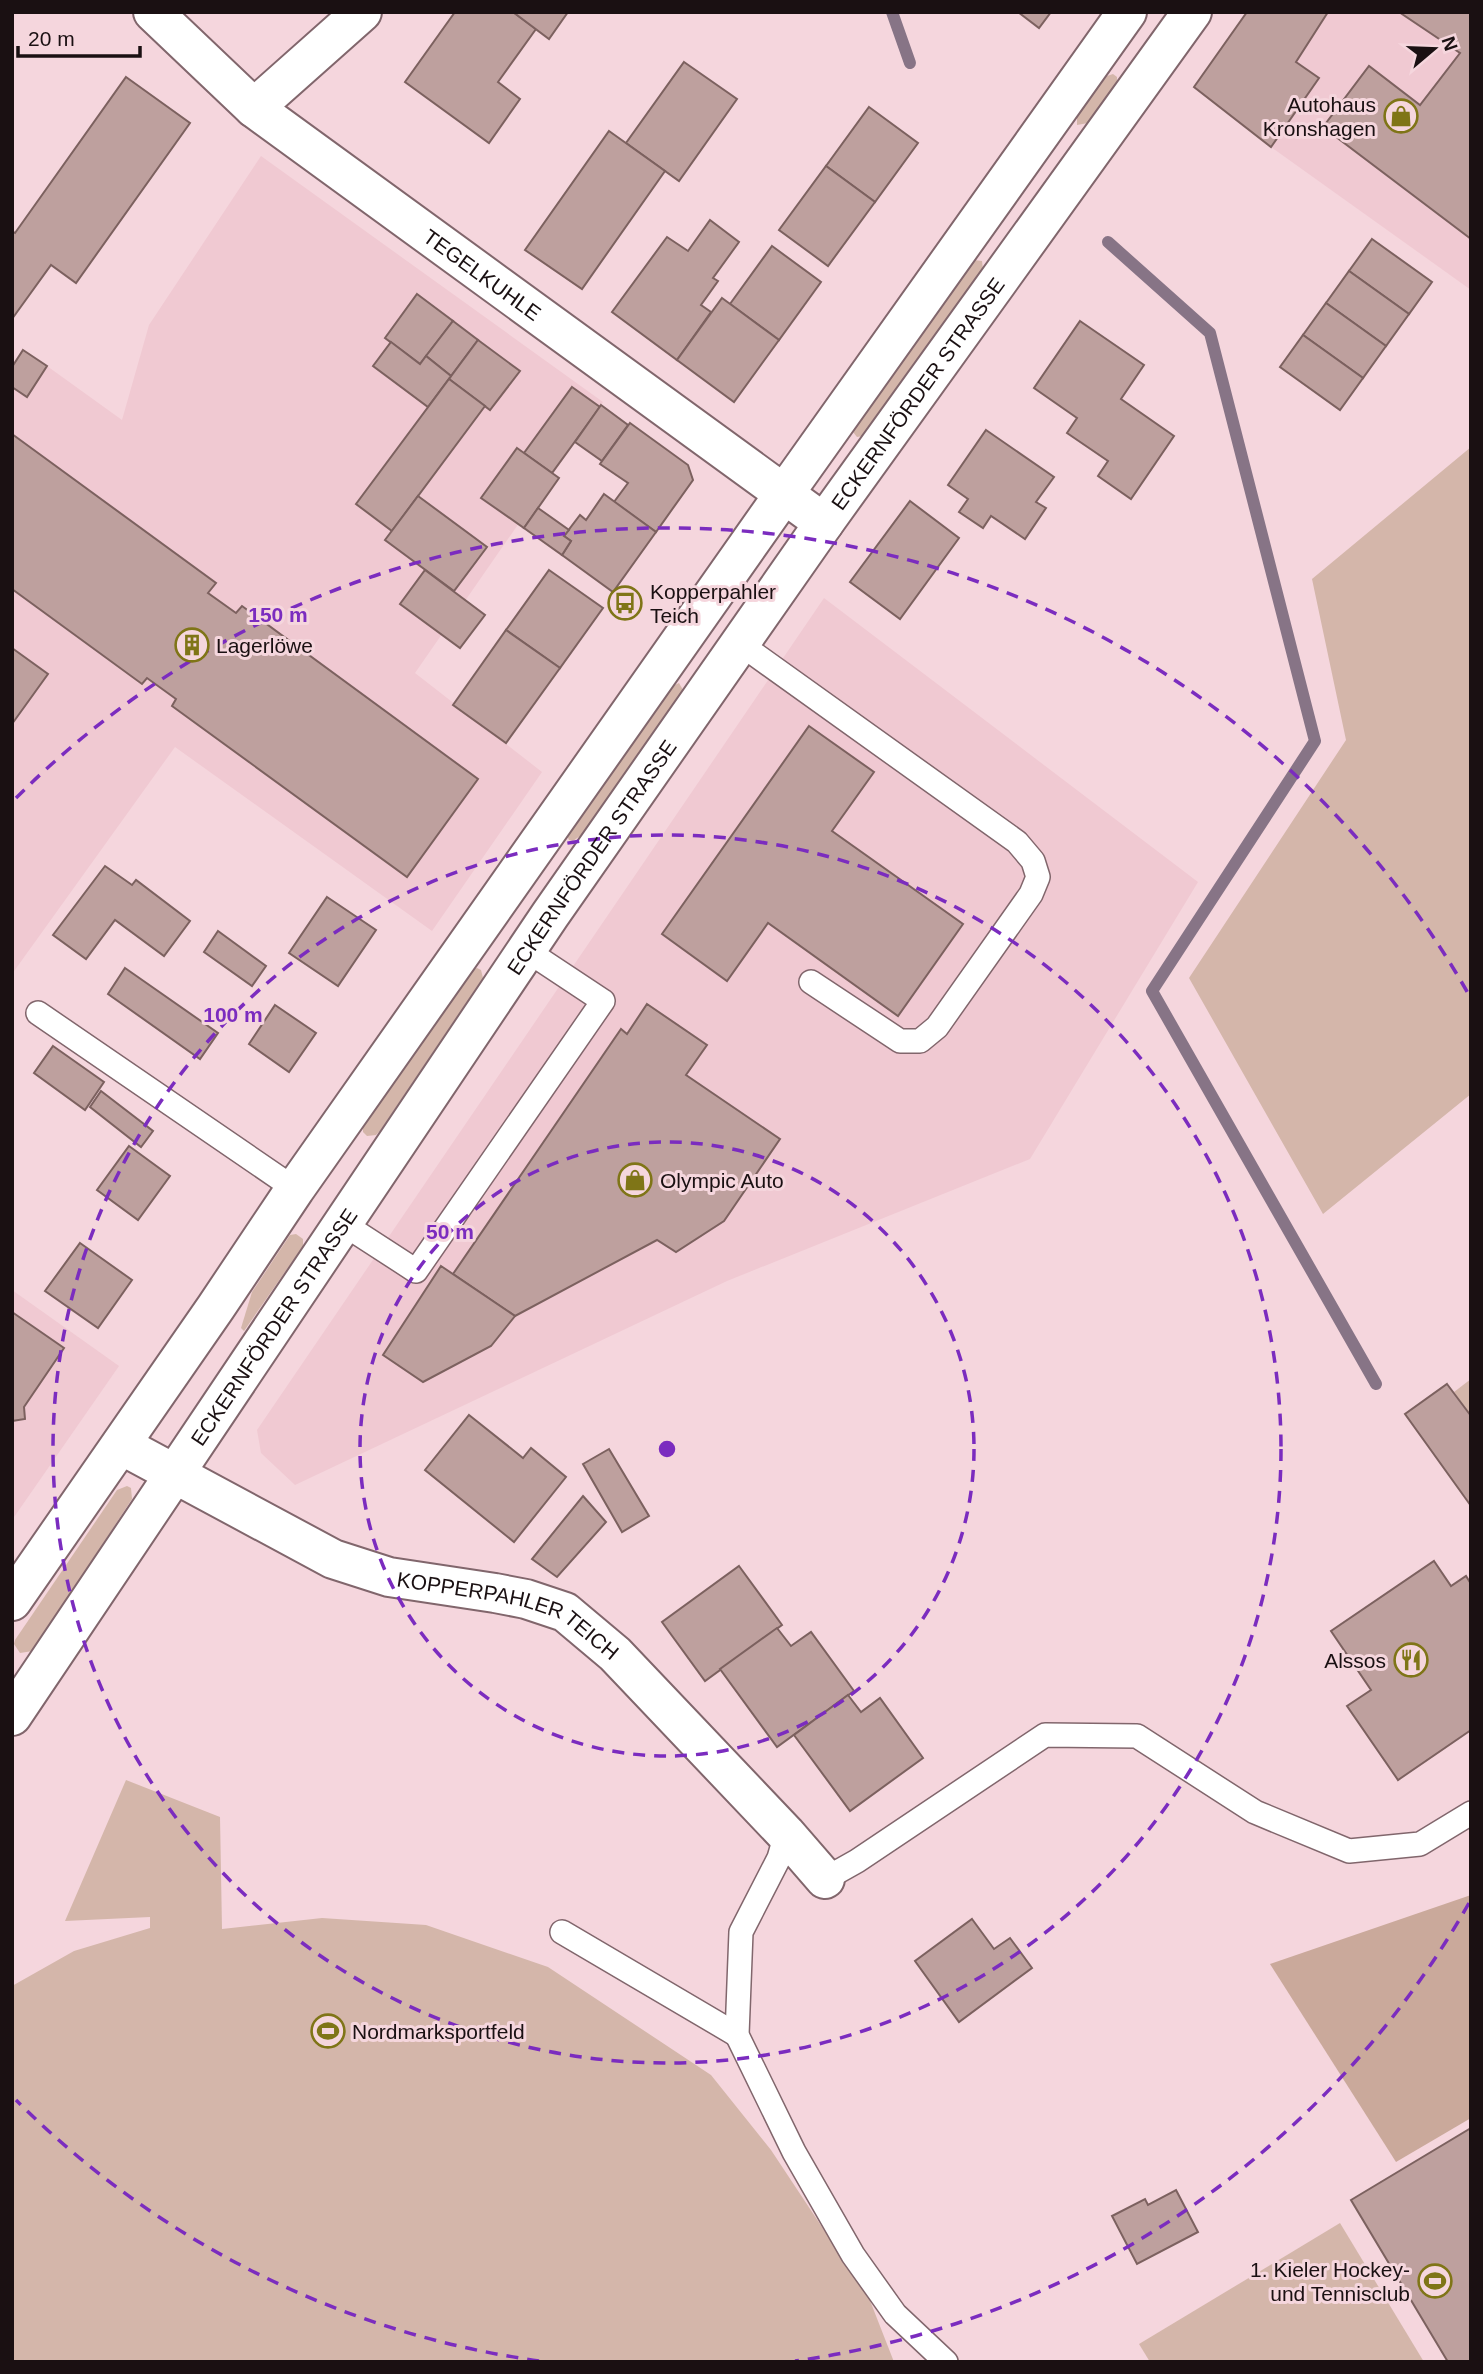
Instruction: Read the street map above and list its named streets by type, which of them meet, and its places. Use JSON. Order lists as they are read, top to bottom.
{
  "streets": {
    "main road": ["TEGELKUHLE", "ECKERNFÖRDER STRASSE", "KOPPERPAHLER TEICH"]
  },
  "crossings": [
    ["TEGELKUHLE", "ECKERNFÖRDER STRASSE"],
    ["ECKERNFÖRDER STRASSE", "KOPPERPAHLER TEICH"]
  ],
  "places": {
    "shop": ["Autohaus Kronshagen", "Olympic Auto"],
    "bus stop": ["Kopperpahler Teich"],
    "building": ["Lagerlöwe"],
    "restaurant": ["Alssos"],
    "sports": ["Nordmarksportfeld", "1. Kieler Hockey- und Tennisclub"]
  },
  "scale_bar": "20 m",
  "north": "right",
  "rings": ["150 m", "100 m", "50 m"]
}
